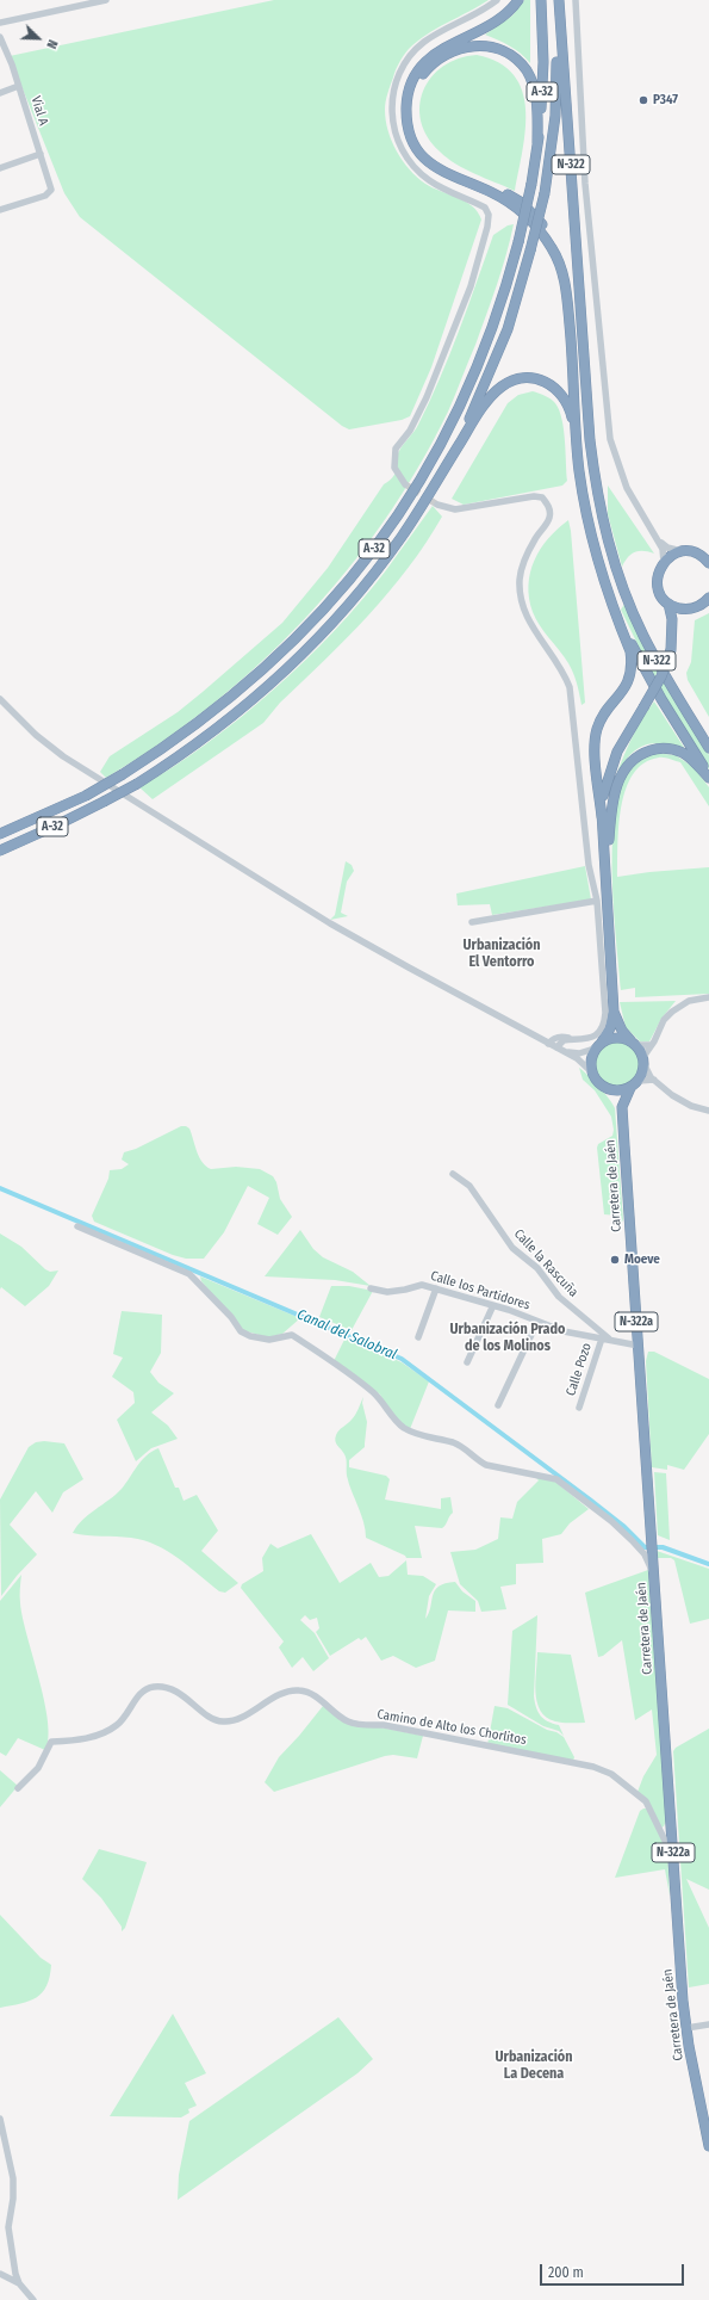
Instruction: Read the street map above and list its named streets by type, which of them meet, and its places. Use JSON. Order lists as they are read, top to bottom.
{
  "streets": {
    "highway": [
      "A-32",
      "N-322",
      "Carretera de Jaén",
      "N-322a"
    ],
    "street": [
      "Vial A",
      "Calle la Rascuña",
      "Calle los Partidores",
      "Calle Pozo",
      "Camino de Alto los Chorlitos"
    ]
  },
  "crossings": [
    ["Carretera de Jaén", "Calle los Partidores"],
    ["Carretera de Jaén", "N-322a"],
    ["Carretera de Jaén", "Camino de Alto los Chorlitos"],
    ["Calle la Rascuña", "Calle los Partidores"],
    ["Calle los Partidores", "Calle Pozo"]
  ],
  "districts": ["Urbanización El Ventorro", "Urbanización Prado de los Molinos", "Urbanización La Decena"],
  "water": ["Canal del Salobral"],
  "places": ["P347", "Moeve"],
  "scale_bar": "200 m",
  "north": "bottom right"
}
